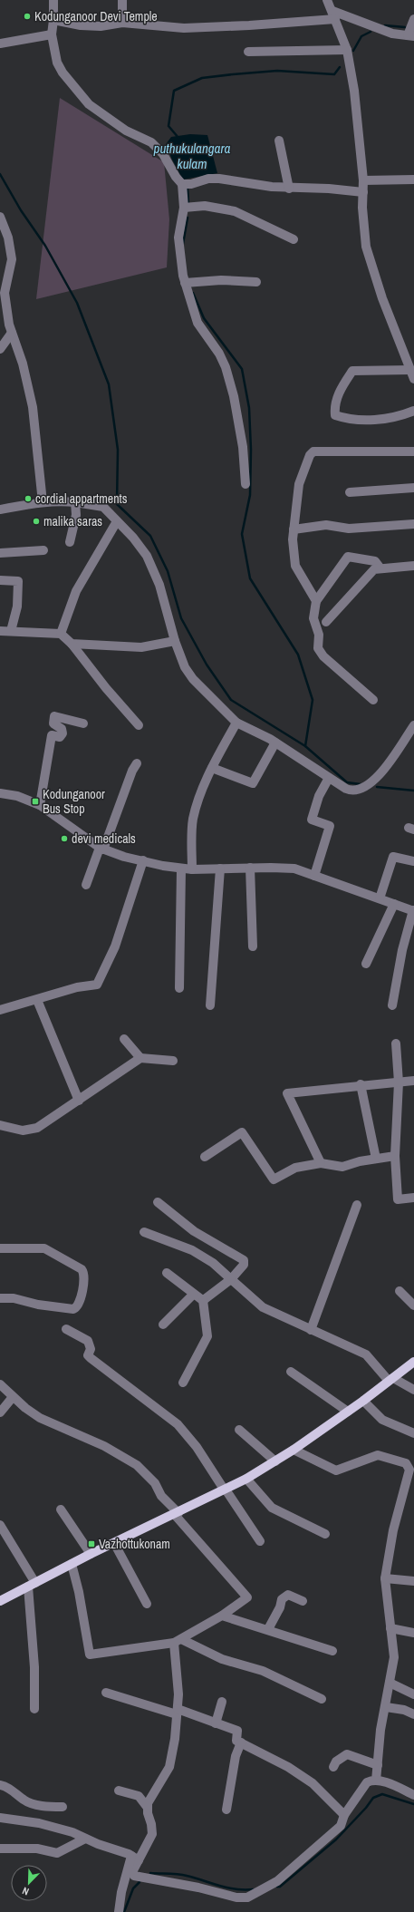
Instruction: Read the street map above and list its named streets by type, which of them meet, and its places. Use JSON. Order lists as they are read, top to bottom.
{
  "water": ["puthukulangara kulam"],
  "places": {
    "other": [
      "Kodunganoor Devi Temple",
      "cordial appartments",
      "malika saras",
      "devi medicals"
    ],
    "transit": ["Kodunganoor Bus Stop", "Vazhottukonam"]
  },
  "north": "bottom left"
}
